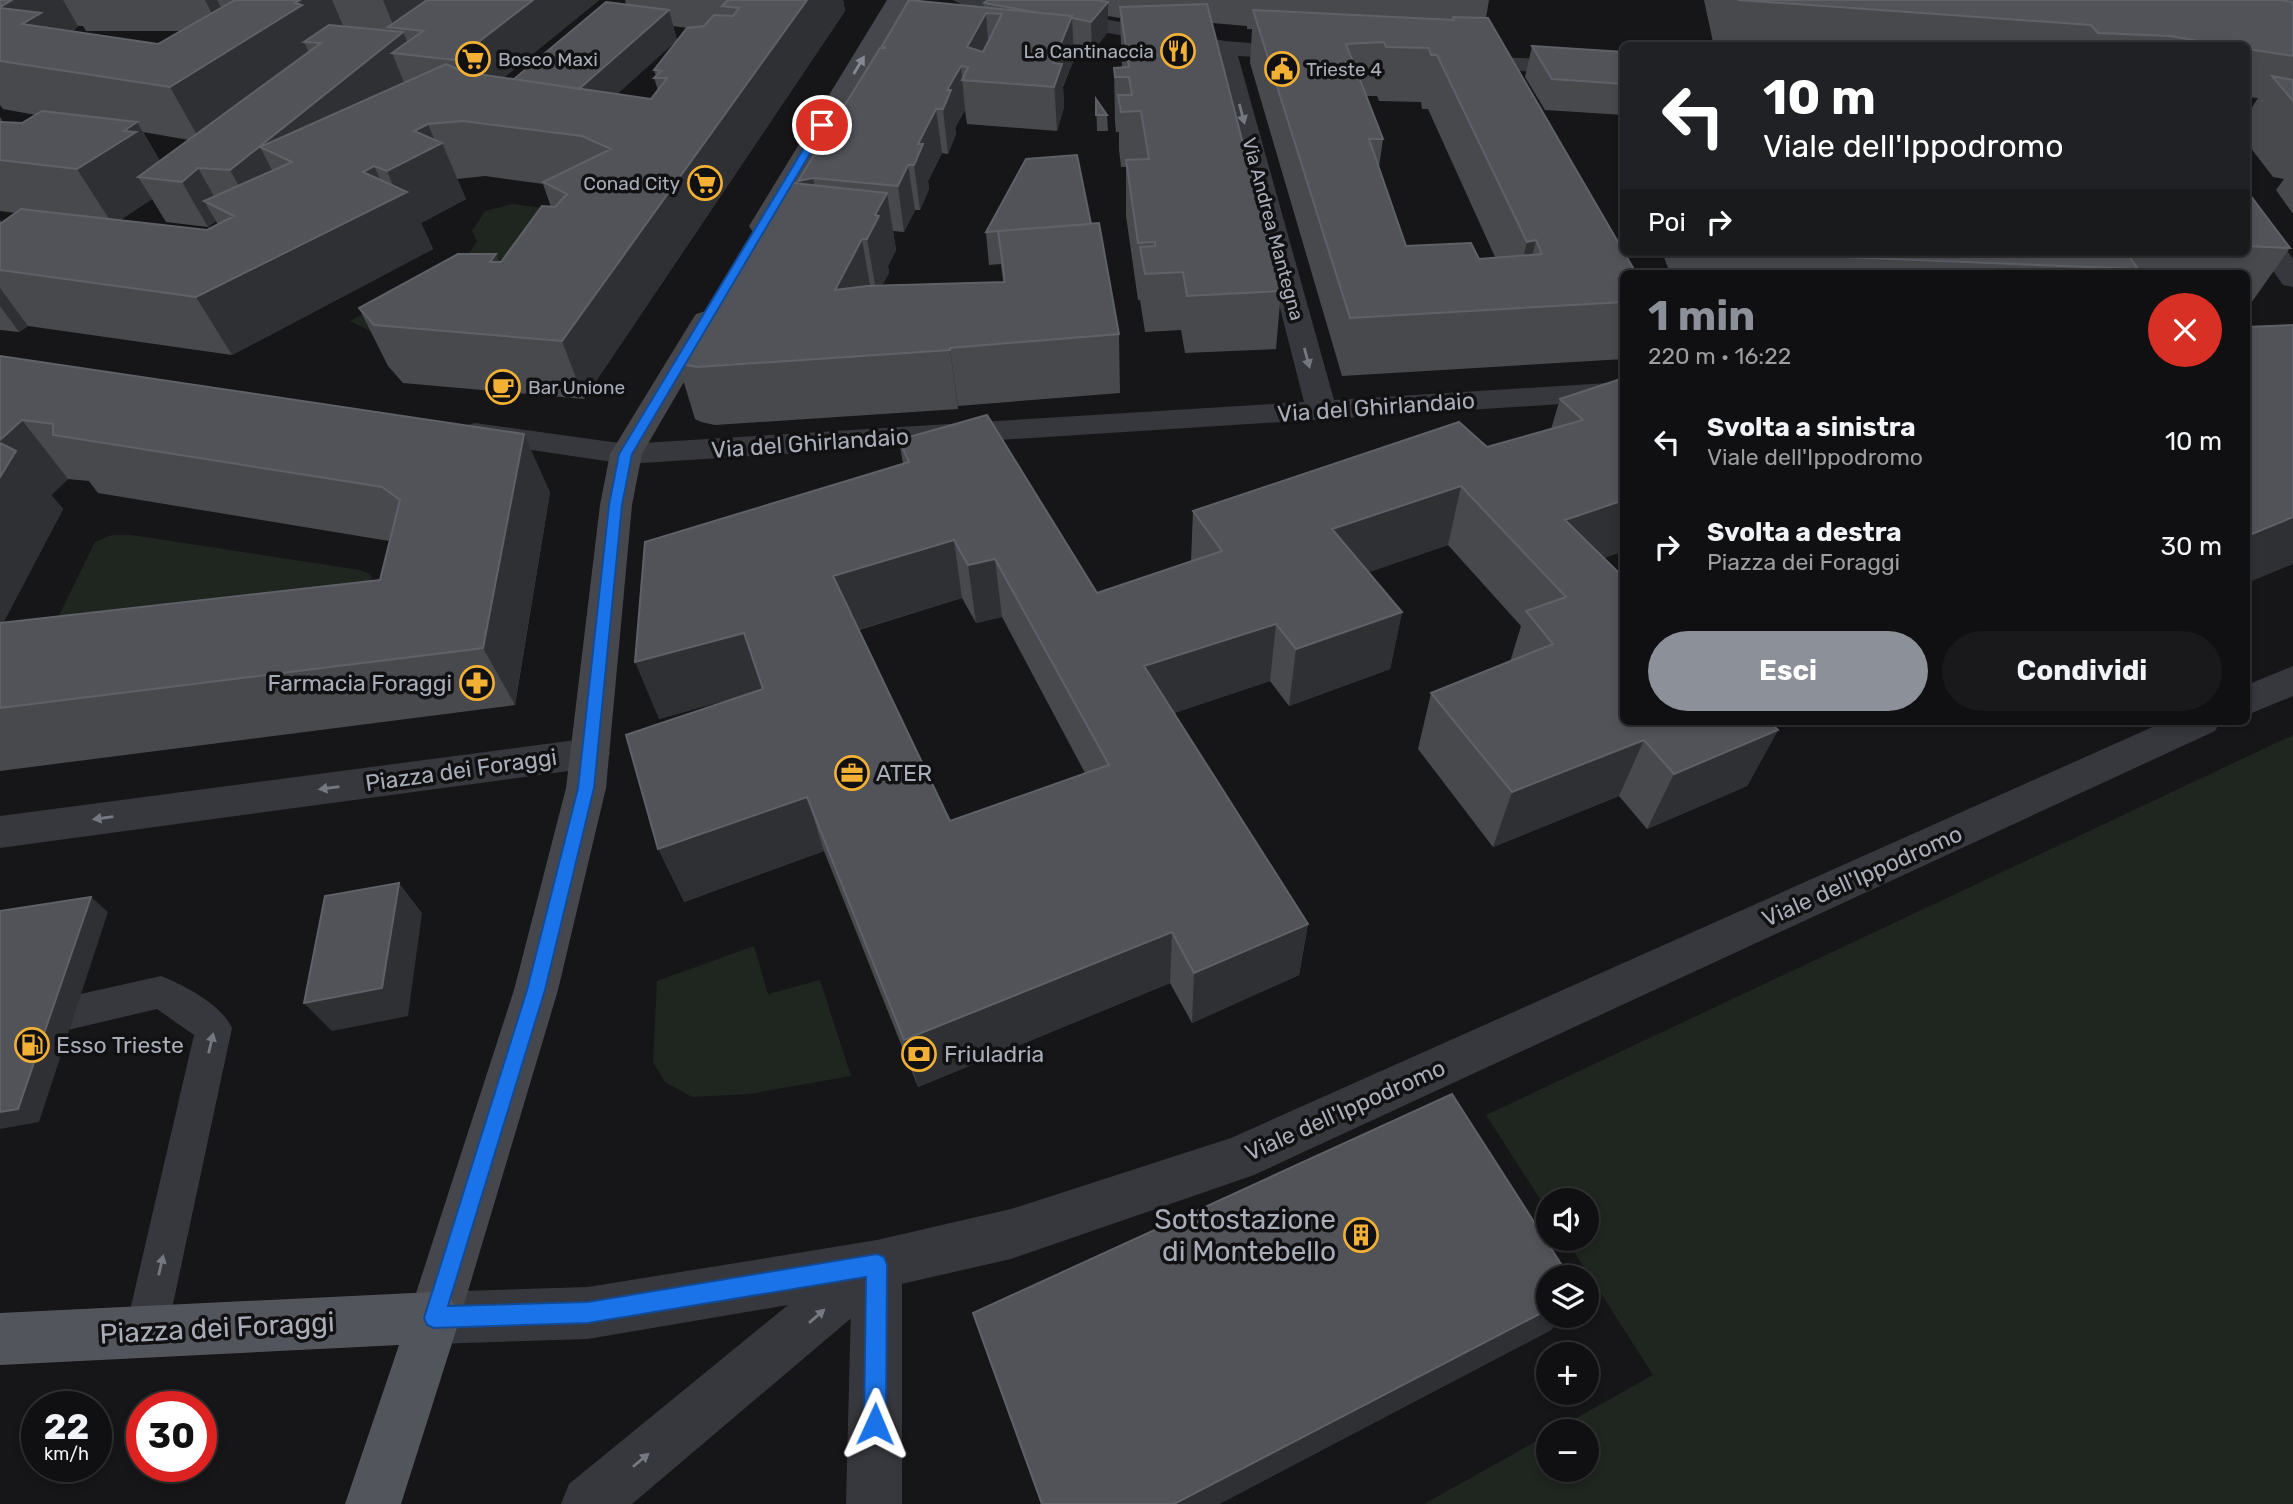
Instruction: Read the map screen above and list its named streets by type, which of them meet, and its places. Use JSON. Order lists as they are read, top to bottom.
{
  "streets": {
    "main road": ["Piazza dei Foraggi"],
    "street": ["Via Andrea Mantegna", "Via del Ghirlandaio", "Viale dell'Ippodromo"]
  },
  "crossings": [
    ["Via Andrea Mantegna", "Via del Ghirlandaio"],
    ["Piazza dei Foraggi", "Viale dell'Ippodromo"]
  ],
  "one_way": ["Via Andrea Mantegna"],
  "places": {
    "restaurant": ["La Cantinaccia"],
    "supermarket": ["Bosco Maxi", "Conad City"],
    "public building": ["Trieste 4"],
    "cafe": ["Bar Unione"],
    "pharmacy": ["Farmacia Foraggi"],
    "office": ["ATER"],
    "fuel station": ["Esso Trieste"],
    "bank": ["Friuladria"],
    "building": ["Sottostazione di Montebello"]
  },
  "page": {
    "turn": ["10 m", "Viale dell'Ippodromo"],
    "then": "Poi",
    "heading": ["1 min", "220 m · 16:22"],
    "list": [
      {
        "name": "Svolta a sinistra",
        "note": "Viale dell'Ippodromo",
        "value": "10 m"
      },
      {
        "name": "Svolta a destra",
        "note": "Piazza dei Foraggi",
        "value": "30 m"
      }
    ],
    "buttons": ["Esci", "Condividi"],
    "map_buttons": ["+", "−"],
    "speed": "22 km/h",
    "limit": "30"
  }
}
